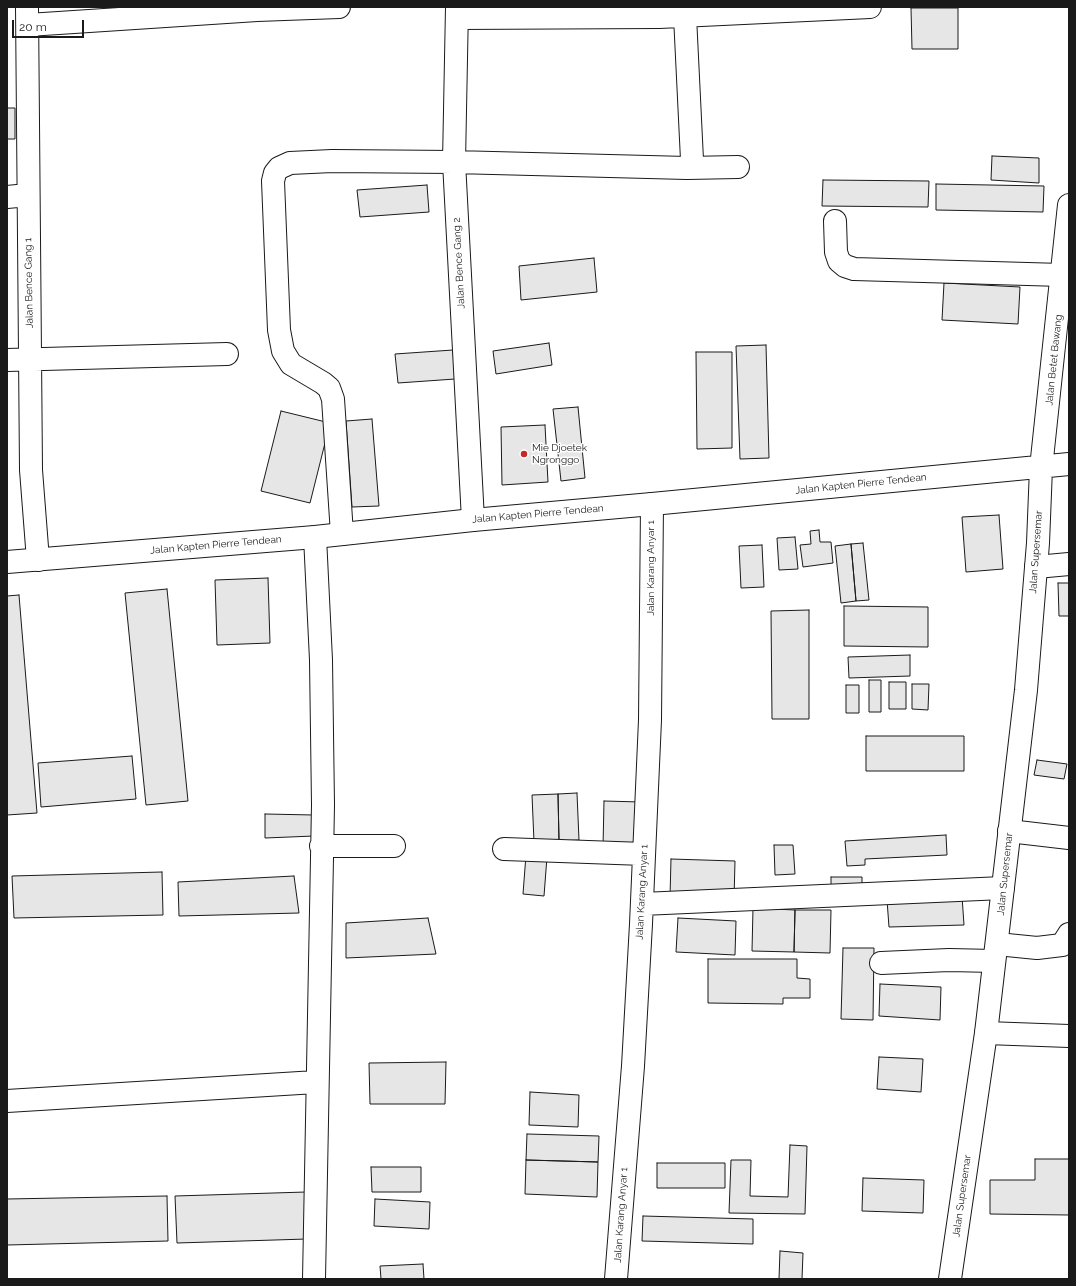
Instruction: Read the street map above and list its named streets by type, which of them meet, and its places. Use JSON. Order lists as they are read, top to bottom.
{
  "streets": {
    "street": [
      "Jalan Bence Gang 2",
      "Jalan Bence Gang 1",
      "Jalan Betet Bawang",
      "Jalan Kapten Pierre Tendean",
      "Jalan Supersemar",
      "Jalan Karang Anyar 1"
    ]
  },
  "crossings": [
    ["Jalan Bence Gang 2", "Jalan Kapten Pierre Tendean"],
    ["Jalan Bence Gang 1", "Jalan Kapten Pierre Tendean"],
    ["Jalan Betet Bawang", "Jalan Kapten Pierre Tendean"],
    ["Jalan Betet Bawang", "Jalan Supersemar"],
    ["Jalan Kapten Pierre Tendean", "Jalan Supersemar"],
    ["Jalan Kapten Pierre Tendean", "Jalan Karang Anyar 1"]
  ],
  "places": ["Mie Djoetek Ngronggo"],
  "scale_bar": "20 m"
}
